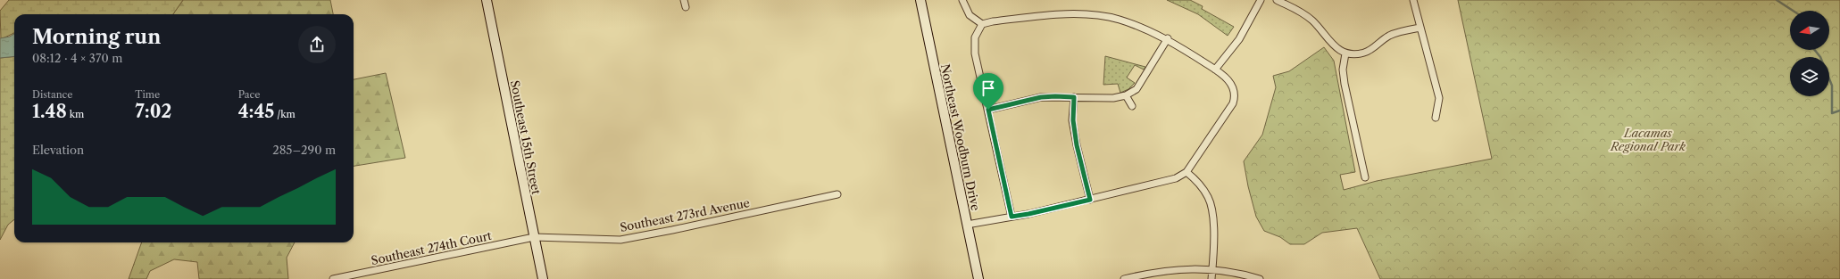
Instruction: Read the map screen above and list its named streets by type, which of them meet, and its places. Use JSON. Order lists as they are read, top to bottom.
{
  "streets": {
    "street": [
      "Southeast 15th Street",
      "Northeast Woodburn Drive",
      "Southeast 273rd Avenue",
      "Southeast 274th Court"
    ]
  },
  "crossings": [
    ["Southeast 15th Street", "Southeast 273rd Avenue"],
    ["Southeast 15th Street", "Southeast 274th Court"],
    ["Southeast 273rd Avenue", "Southeast 274th Court"]
  ],
  "parks": ["Lacamas Regional Park"],
  "north": "left",
  "page": {
    "heading": ["Morning run", "08:12 · 4 × 370 m"],
    "stats": [
      ["Distance", "1.48 km"],
      ["Time", "7:02"],
      ["Pace", "4:45 /km"]
    ],
    "chart": ["Elevation", "285–290 m"]
  }
}
